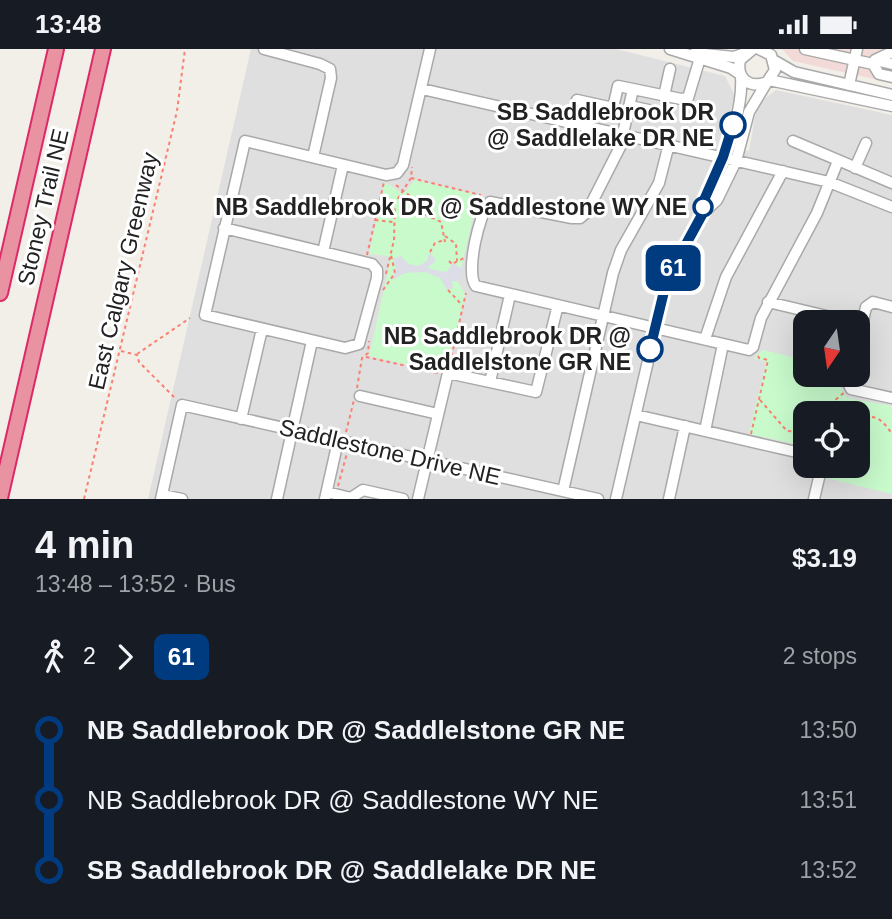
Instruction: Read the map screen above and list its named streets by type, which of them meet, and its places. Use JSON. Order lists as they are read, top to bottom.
{
  "streets": {
    "highway": ["Stoney Trail NE"],
    "street": ["Saddlestone Drive NE"],
    "path": ["East Calgary Greenway"]
  },
  "places": ["SB Saddlebrook DR @ Saddlelake DR NE", "NB Saddlebrook DR @ Saddlestone WY NE", "NB Saddlebrook DR @ Saddlelstone GR NE"],
  "lines": ["bus line 61"],
  "north": "bottom",
  "page": {
    "status": "13:48",
    "on_map": "61",
    "heading": ["4 min", "13:48 – 13:52 · Bus", "$3.19"],
    "legs": ["2", "61", "2 stops"],
    "list": [
      {
        "name": "NB Saddlebrook DR @ Saddlelstone GR NE",
        "value": "13:50"
      },
      {
        "name": "NB Saddlebrook DR @ Saddlestone WY NE",
        "value": "13:51"
      },
      {
        "name": "SB Saddlebrook DR @ Saddlelake DR NE",
        "value": "13:52"
      }
    ]
  }
}
